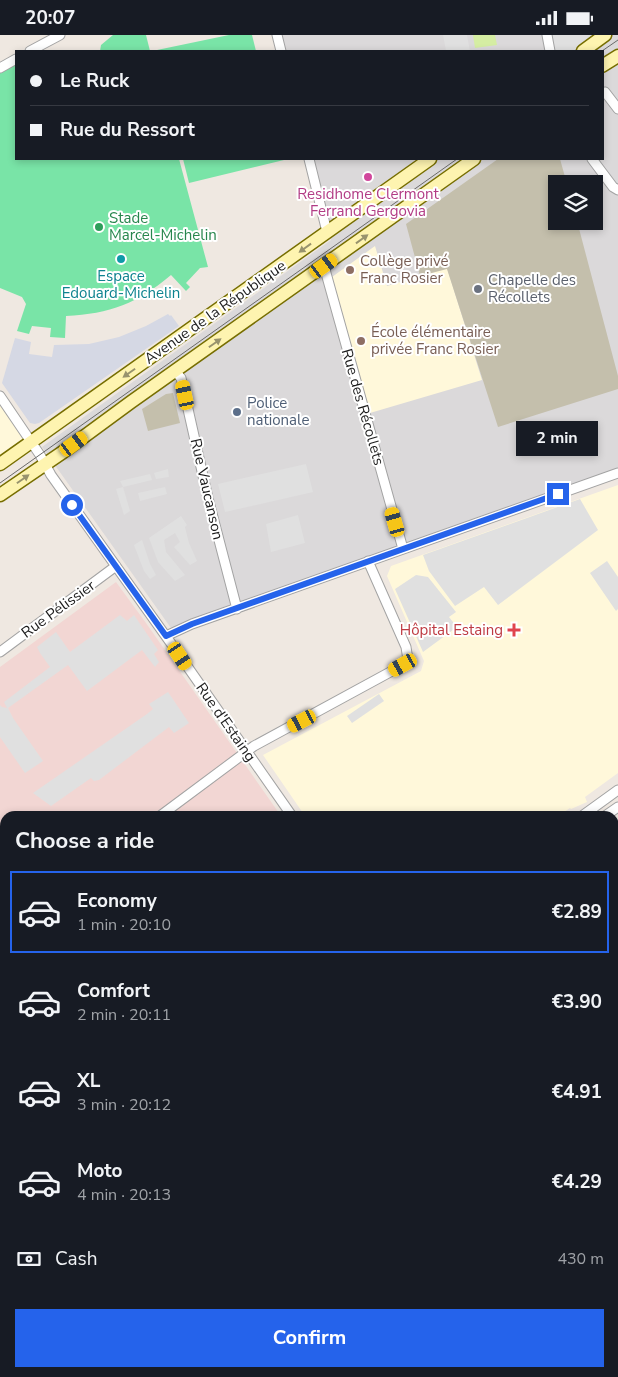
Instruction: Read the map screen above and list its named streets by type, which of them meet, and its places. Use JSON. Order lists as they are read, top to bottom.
{
  "streets": {
    "main road": ["Avenue de la République"],
    "street": [
      "Rue des Récollets",
      "Rue Vaucanson",
      "Rue Pélissier",
      "Rue d'Estaing"
    ]
  },
  "crossings": [
    ["Avenue de la République", "Rue des Récollets"],
    ["Avenue de la République", "Rue Vaucanson"],
    ["Avenue de la République", "Rue d'Estaing"],
    ["Rue Pélissier", "Rue d'Estaing"]
  ],
  "places": {
    "other": [
      "Residhome Clermont Ferrand Gergovia",
      "Stade Marcel-Michelin",
      "Espace Edouard-Michelin",
      "Collège privé Franc Rosier",
      "Chapelle des Récollets",
      "École élémentaire privée Franc Rosier",
      "Police nationale"
    ],
    "health": ["Hôpital Estaing"]
  },
  "page": {
    "status": "20:07",
    "banner": ["Le Ruck", "Rue du Ressort"],
    "bubble": "2 min",
    "heading": "Choose a ride",
    "list": [
      {
        "name": "Economy",
        "note": "1 min · 20:10",
        "value": "€2.89"
      },
      {
        "name": "Comfort",
        "note": "2 min · 20:11",
        "value": "€3.90"
      },
      {
        "name": "XL",
        "note": "3 min · 20:12",
        "value": "€4.91"
      },
      {
        "name": "Moto",
        "note": "4 min · 20:13",
        "value": "€4.29"
      }
    ],
    "pay": ["Cash", "430 m"],
    "buttons": "Confirm"
  }
}
